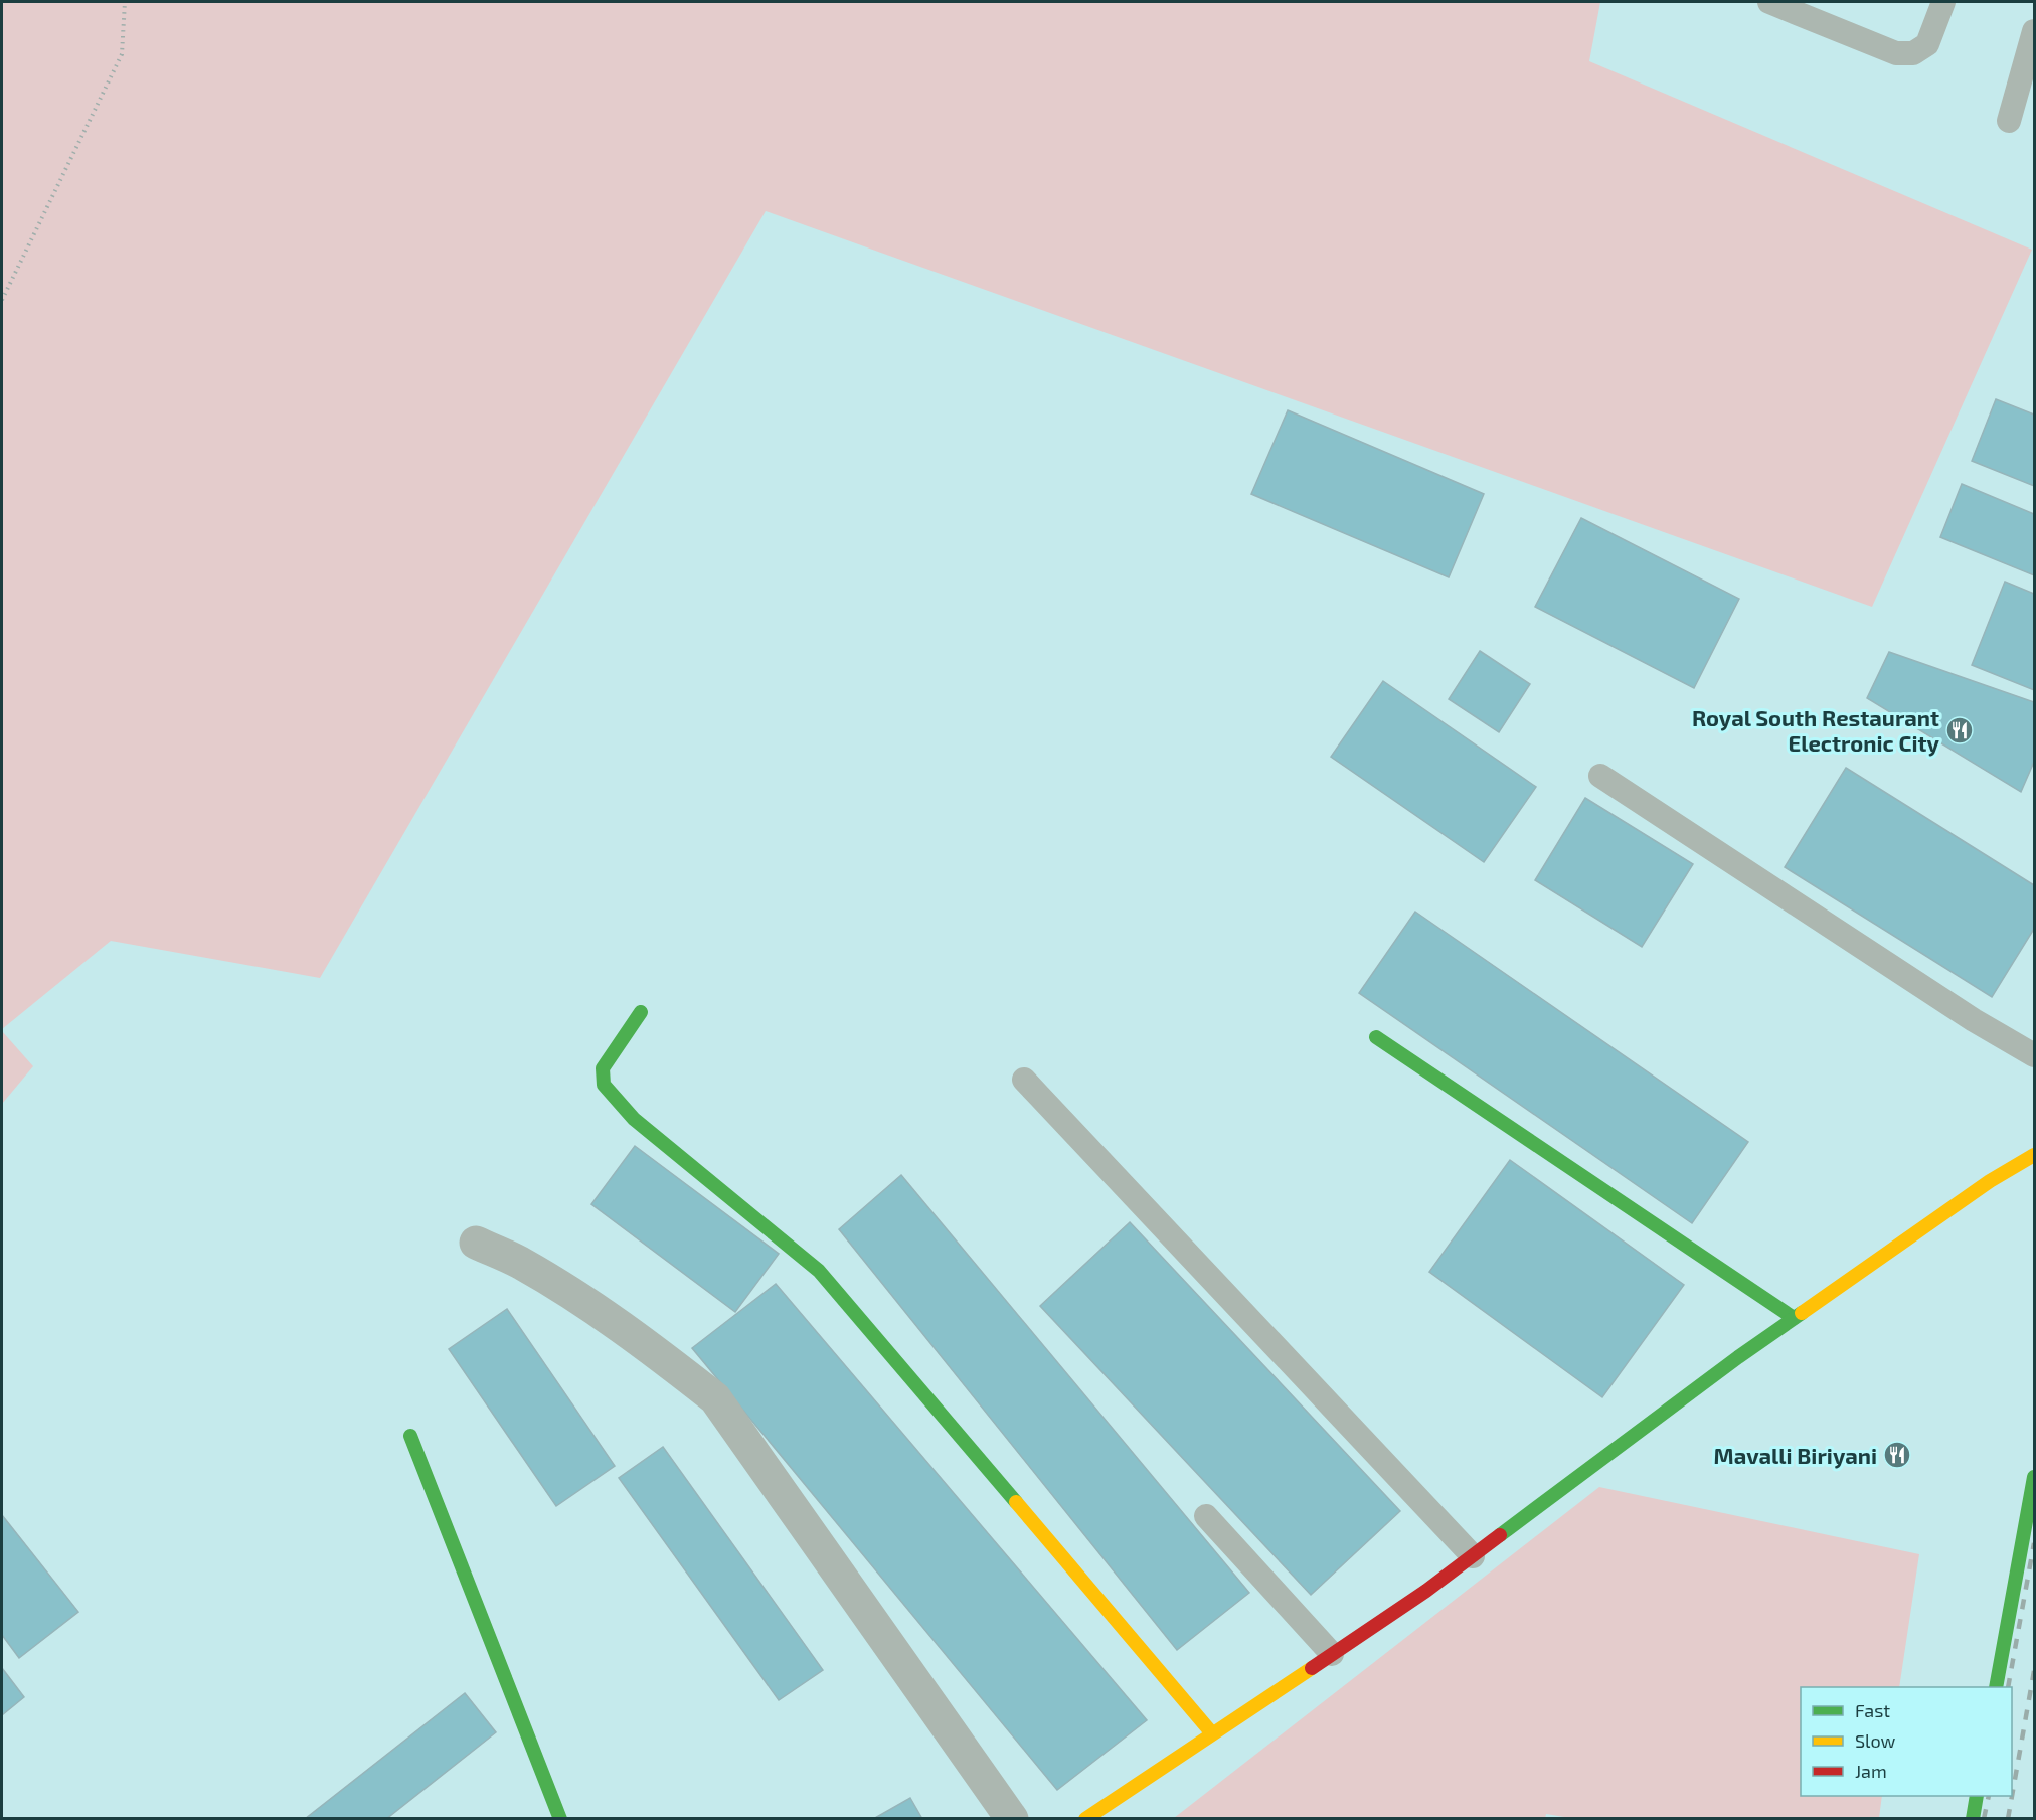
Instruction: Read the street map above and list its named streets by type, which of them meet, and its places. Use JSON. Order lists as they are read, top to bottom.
{
  "places": {
    "restaurant": ["Royal South Restaurant Electronic City", "Mavalli Biriyani"]
  },
  "legend": ["Fast", "Slow", "Jam"]
}
